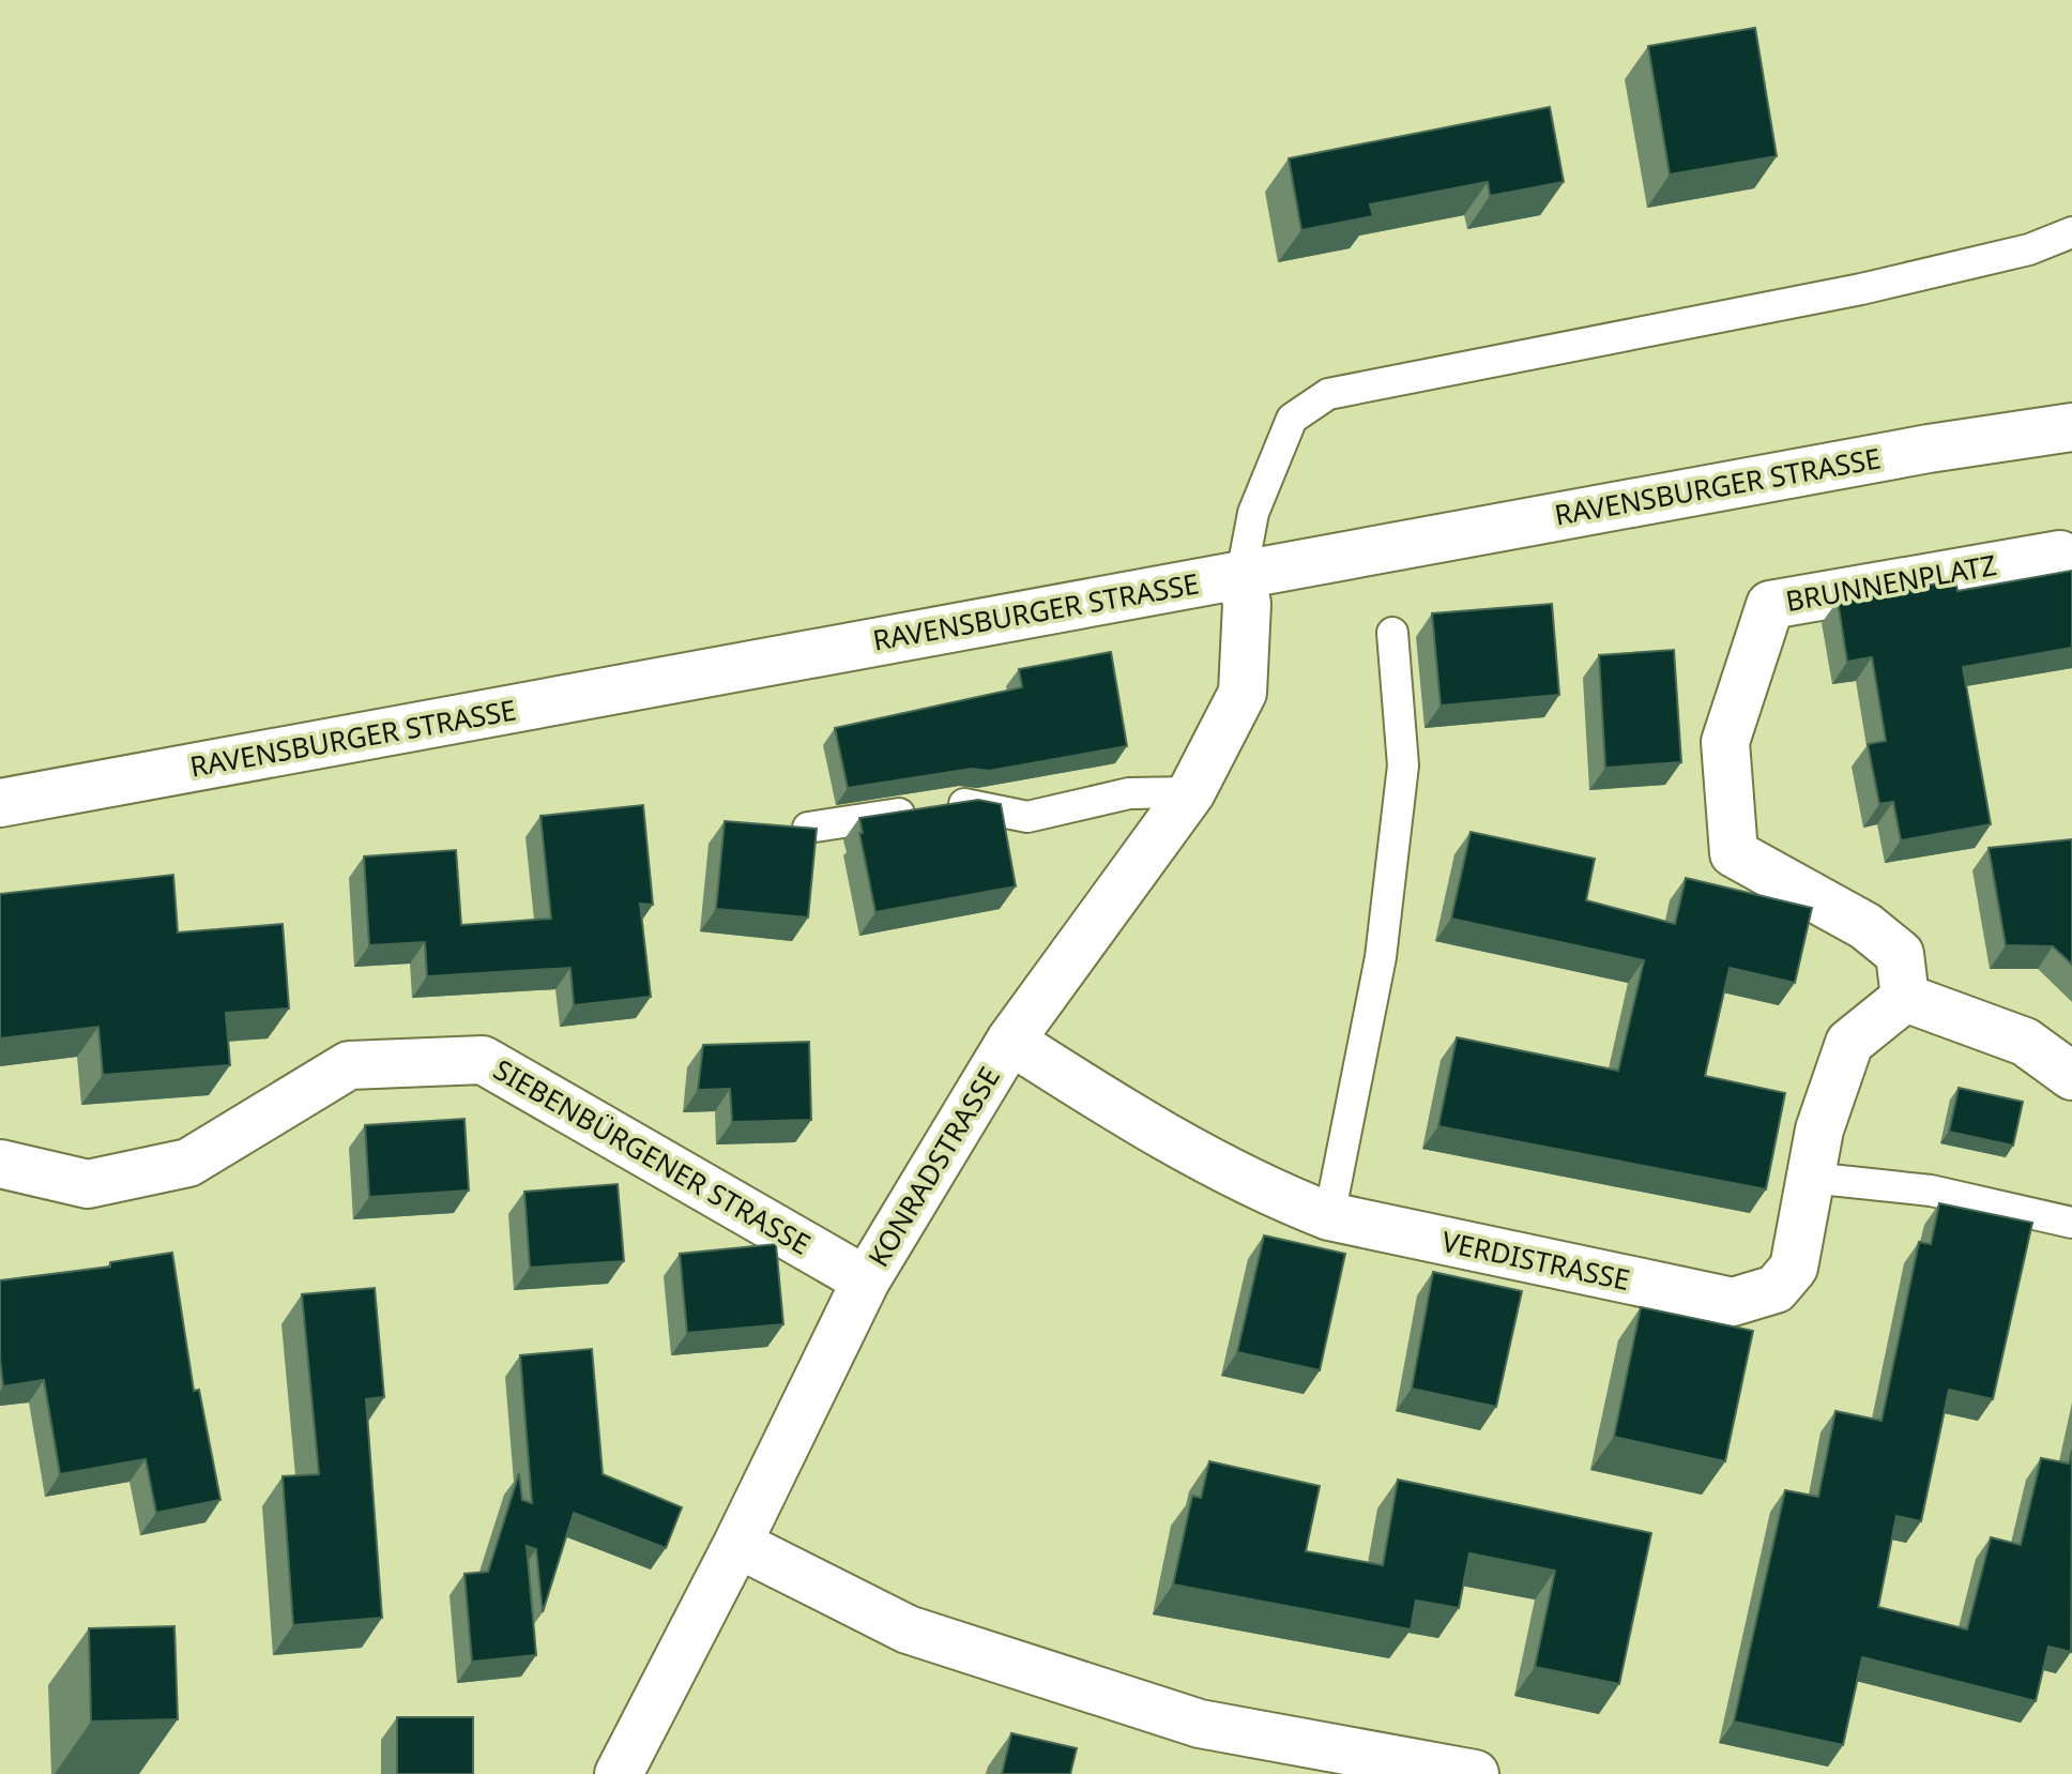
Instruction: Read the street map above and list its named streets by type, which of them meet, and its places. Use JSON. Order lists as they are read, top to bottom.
{
  "streets": {
    "street": [
      "RAVENSBURGER STRASSE",
      "BRUNNENPLATZ",
      "SIEBENBÜRGENER STRASSE",
      "KONRADSTRASSE",
      "VERDISTRASSE"
    ]
  },
  "crossings": [
    ["RAVENSBURGER STRASSE", "KONRADSTRASSE"],
    ["BRUNNENPLATZ", "VERDISTRASSE"],
    ["SIEBENBÜRGENER STRASSE", "KONRADSTRASSE"],
    ["KONRADSTRASSE", "VERDISTRASSE"]
  ]
}
